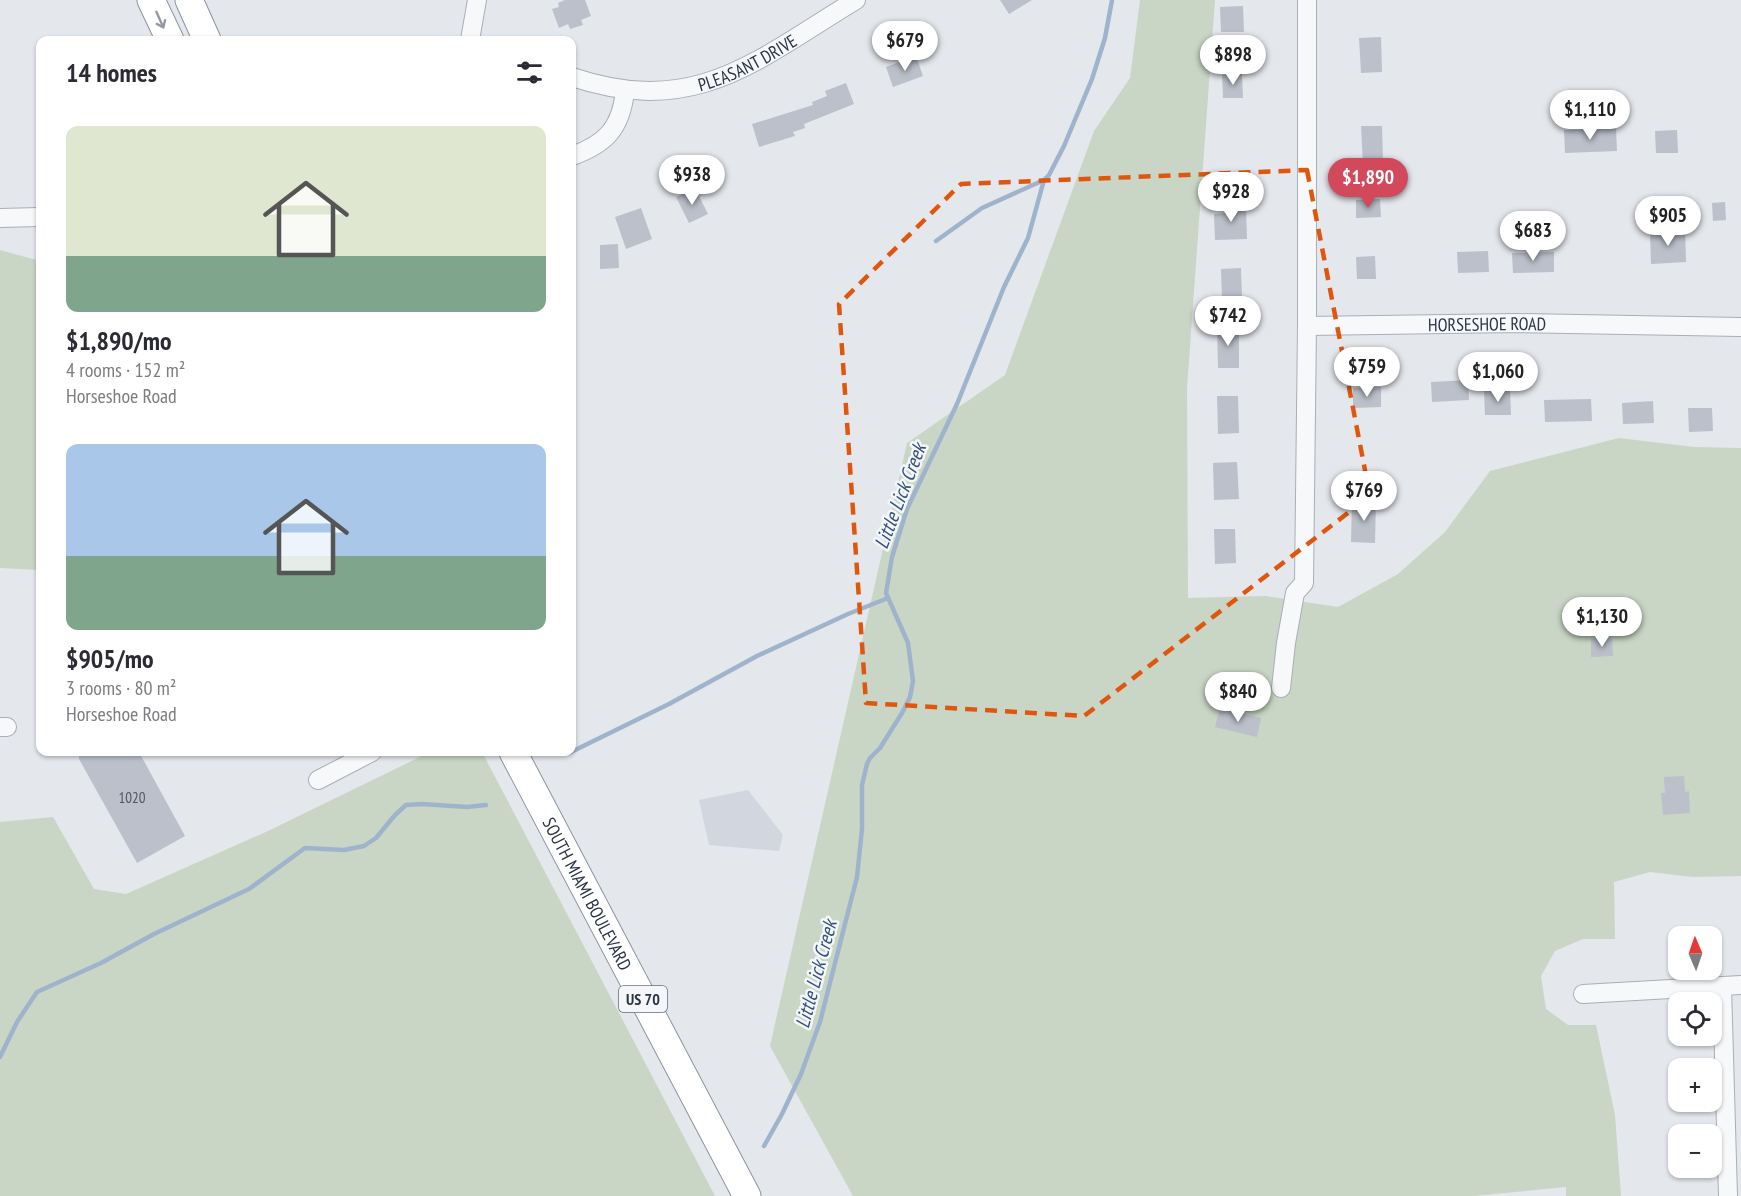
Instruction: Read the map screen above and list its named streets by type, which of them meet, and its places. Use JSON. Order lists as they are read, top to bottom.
{
  "streets": {
    "highway": ["SOUTH MIAMI BOULEVARD", "US 70"],
    "street": ["PLEASANT DRIVE", "HORSESHOE ROAD"]
  },
  "water": ["Little Lick Creek"],
  "house_numbers": ["1020"],
  "north": "top",
  "page": {
    "price": [
      "$679",
      "$898",
      "$1,110",
      "$938",
      "$1,890",
      "$928",
      "$905",
      "$683",
      "$742",
      "$759",
      "$1,060",
      "$769",
      "$1,130",
      "$840"
    ],
    "heading": "14 homes",
    "list": [
      {
        "name": "$1,890/mo",
        "note": "4 rooms · 152 m² · Horseshoe Road"
      },
      {
        "name": "$905/mo",
        "note": "3 rooms · 80 m² · Horseshoe Road"
      }
    ],
    "map_buttons": ["+", "−"]
  }
}
